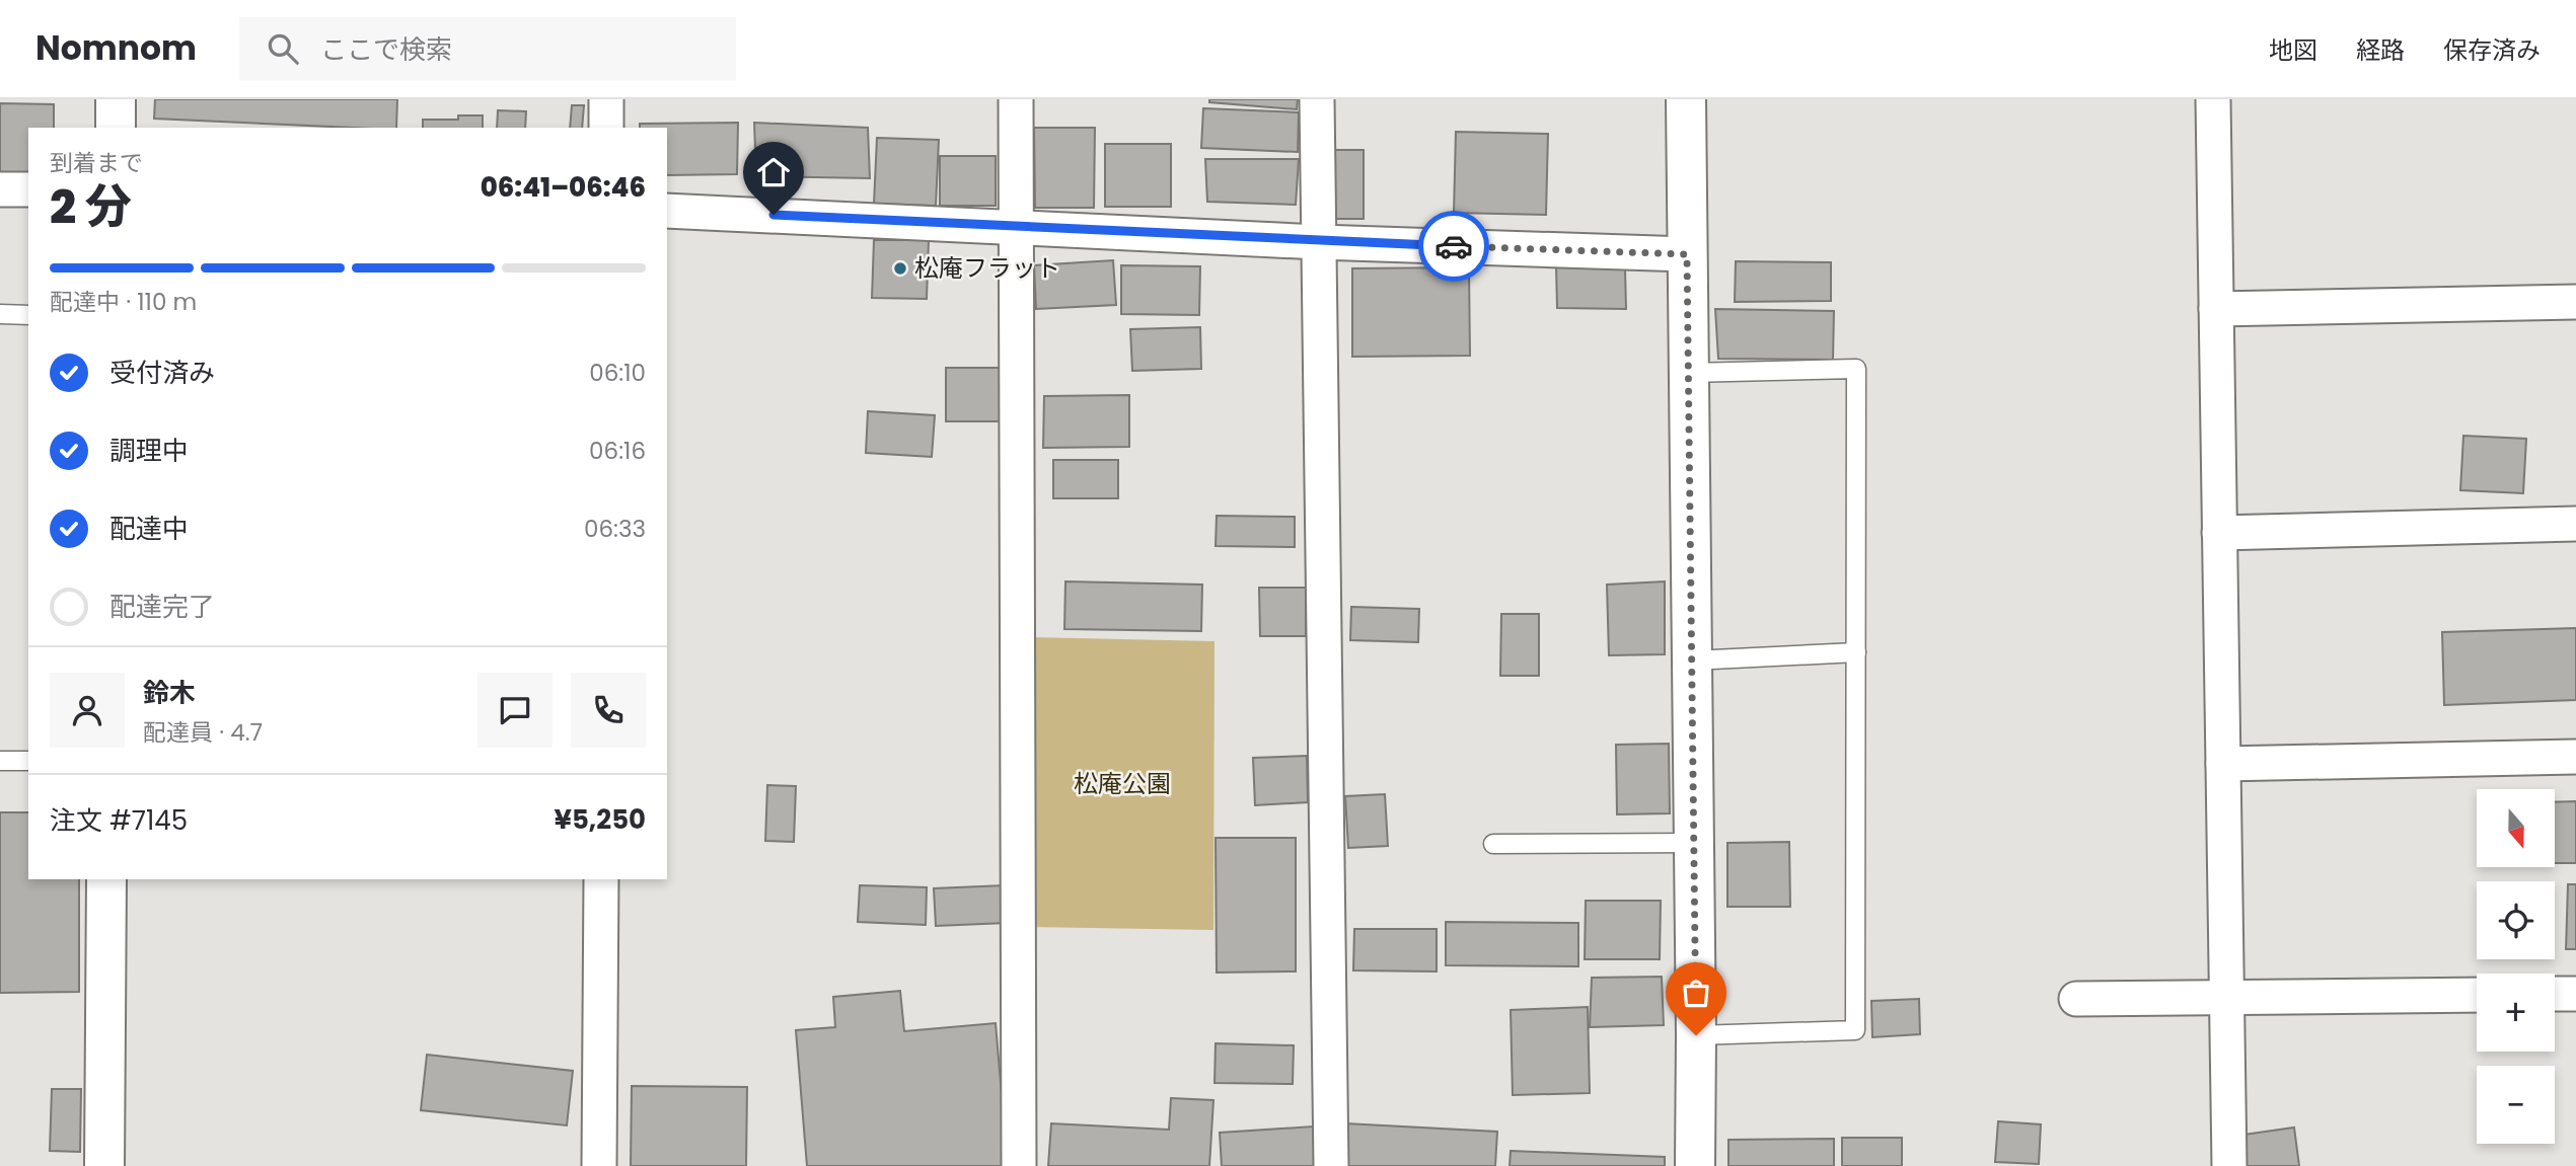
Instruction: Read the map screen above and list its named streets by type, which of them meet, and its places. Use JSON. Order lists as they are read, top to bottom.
{
  "parks": ["松庵公園"],
  "places": ["松庵フラット"],
  "north": "bottom",
  "page": {
    "header": "Nomnom",
    "search": "ここで検索",
    "nav": ["地図", "経路", "保存済み"],
    "heading": ["2 分", "到着まで", "06:41–06:46"],
    "panel": [
      "鈴木",
      "配達員 · 4.7",
      "注文 #7145",
      "¥5,250"
    ],
    "bar": "配達中 · 110 m",
    "list": [
      ["受付済み", "06:10"],
      ["調理中", "06:16"],
      ["配達中", "06:33"],
      "配達完了"
    ],
    "map_buttons": ["+", "−"]
  }
}
